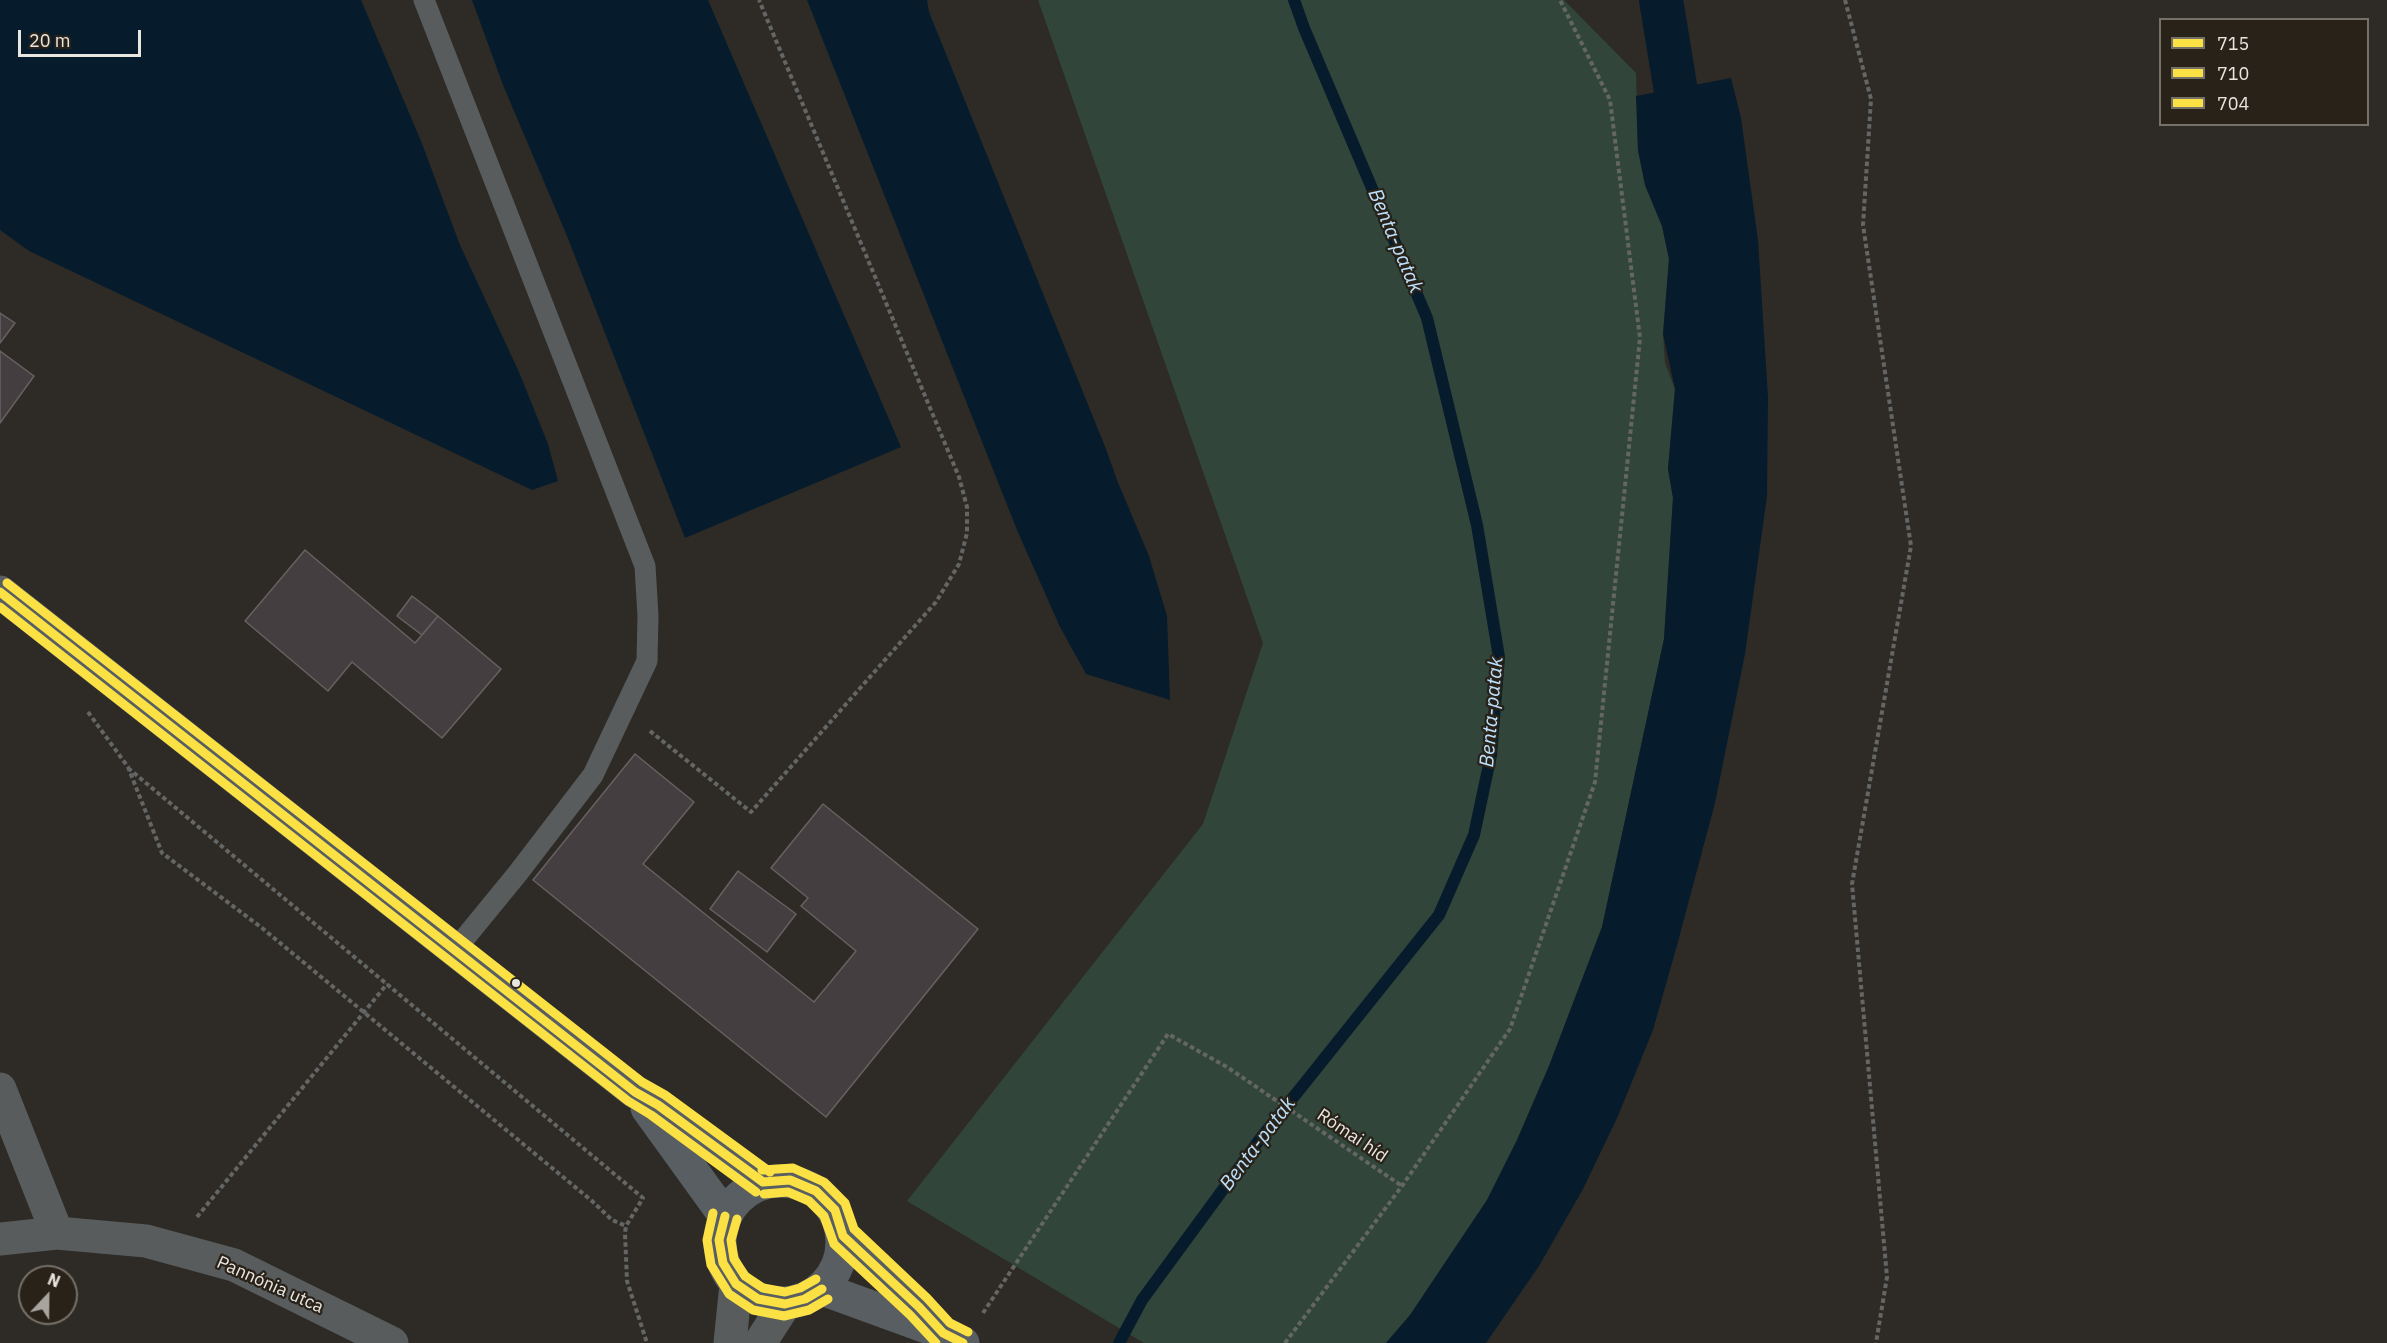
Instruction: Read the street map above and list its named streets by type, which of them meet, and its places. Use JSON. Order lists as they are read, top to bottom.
{
  "streets": {
    "street": ["Pannónia utca"],
    "path": ["Római híd"]
  },
  "water": ["Benta-patak"],
  "lines": ["transit line 704", "transit line 715", "transit line 710"],
  "legend": ["715", "710", "704"],
  "scale_bar": "20 m",
  "north": "top"
}
